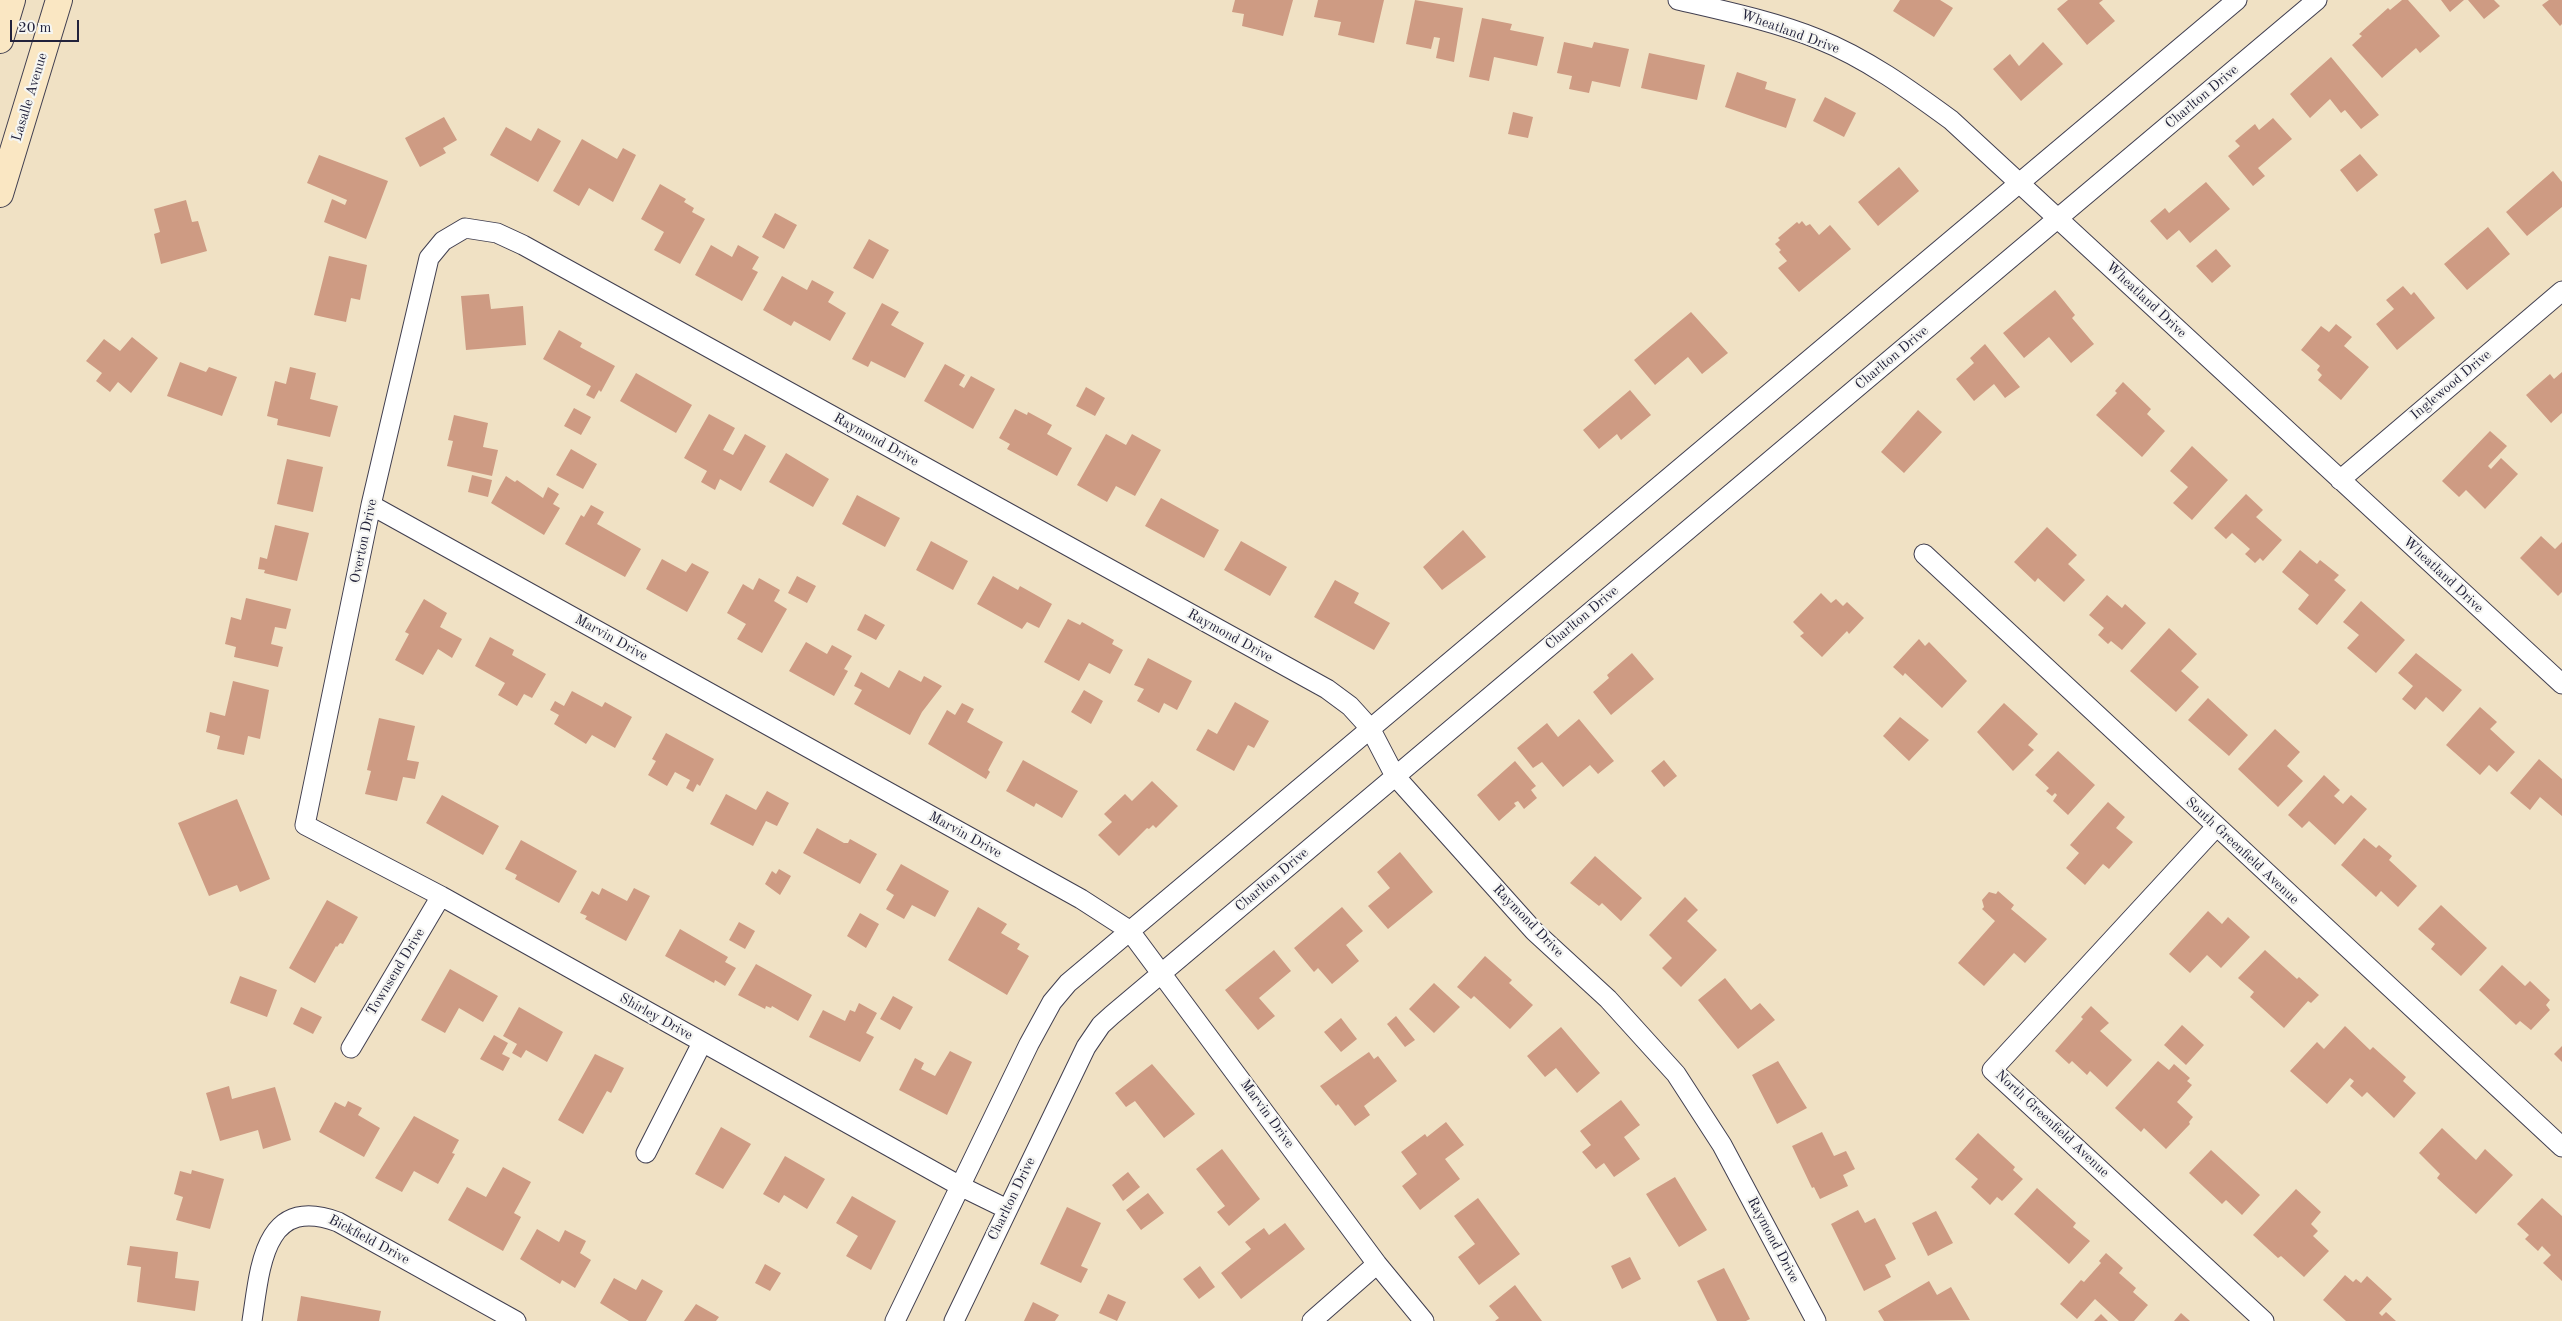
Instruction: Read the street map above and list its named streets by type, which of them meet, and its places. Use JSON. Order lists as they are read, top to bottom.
{
  "streets": {
    "main road": ["Lasalle Avenue"],
    "street": [
      "Wheatland Drive",
      "Charlton Drive",
      "Inglewood Drive",
      "Raymond Drive",
      "Overton Drive",
      "Marvin Drive",
      "South Greenfield Avenue",
      "Townsend Drive",
      "Shirley Drive",
      "North Greenfield Avenue",
      "Bickfield Drive"
    ]
  },
  "crossings": [
    ["Wheatland Drive", "Charlton Drive"],
    ["Wheatland Drive", "Inglewood Drive"],
    ["Charlton Drive", "Raymond Drive"],
    ["Charlton Drive", "Marvin Drive"],
    ["Charlton Drive", "Shirley Drive"],
    ["Raymond Drive", "Overton Drive"],
    ["Overton Drive", "Marvin Drive"],
    ["Overton Drive", "Shirley Drive"],
    ["South Greenfield Avenue", "North Greenfield Avenue"],
    ["Townsend Drive", "Shirley Drive"]
  ],
  "scale_bar": "20 m"
}
